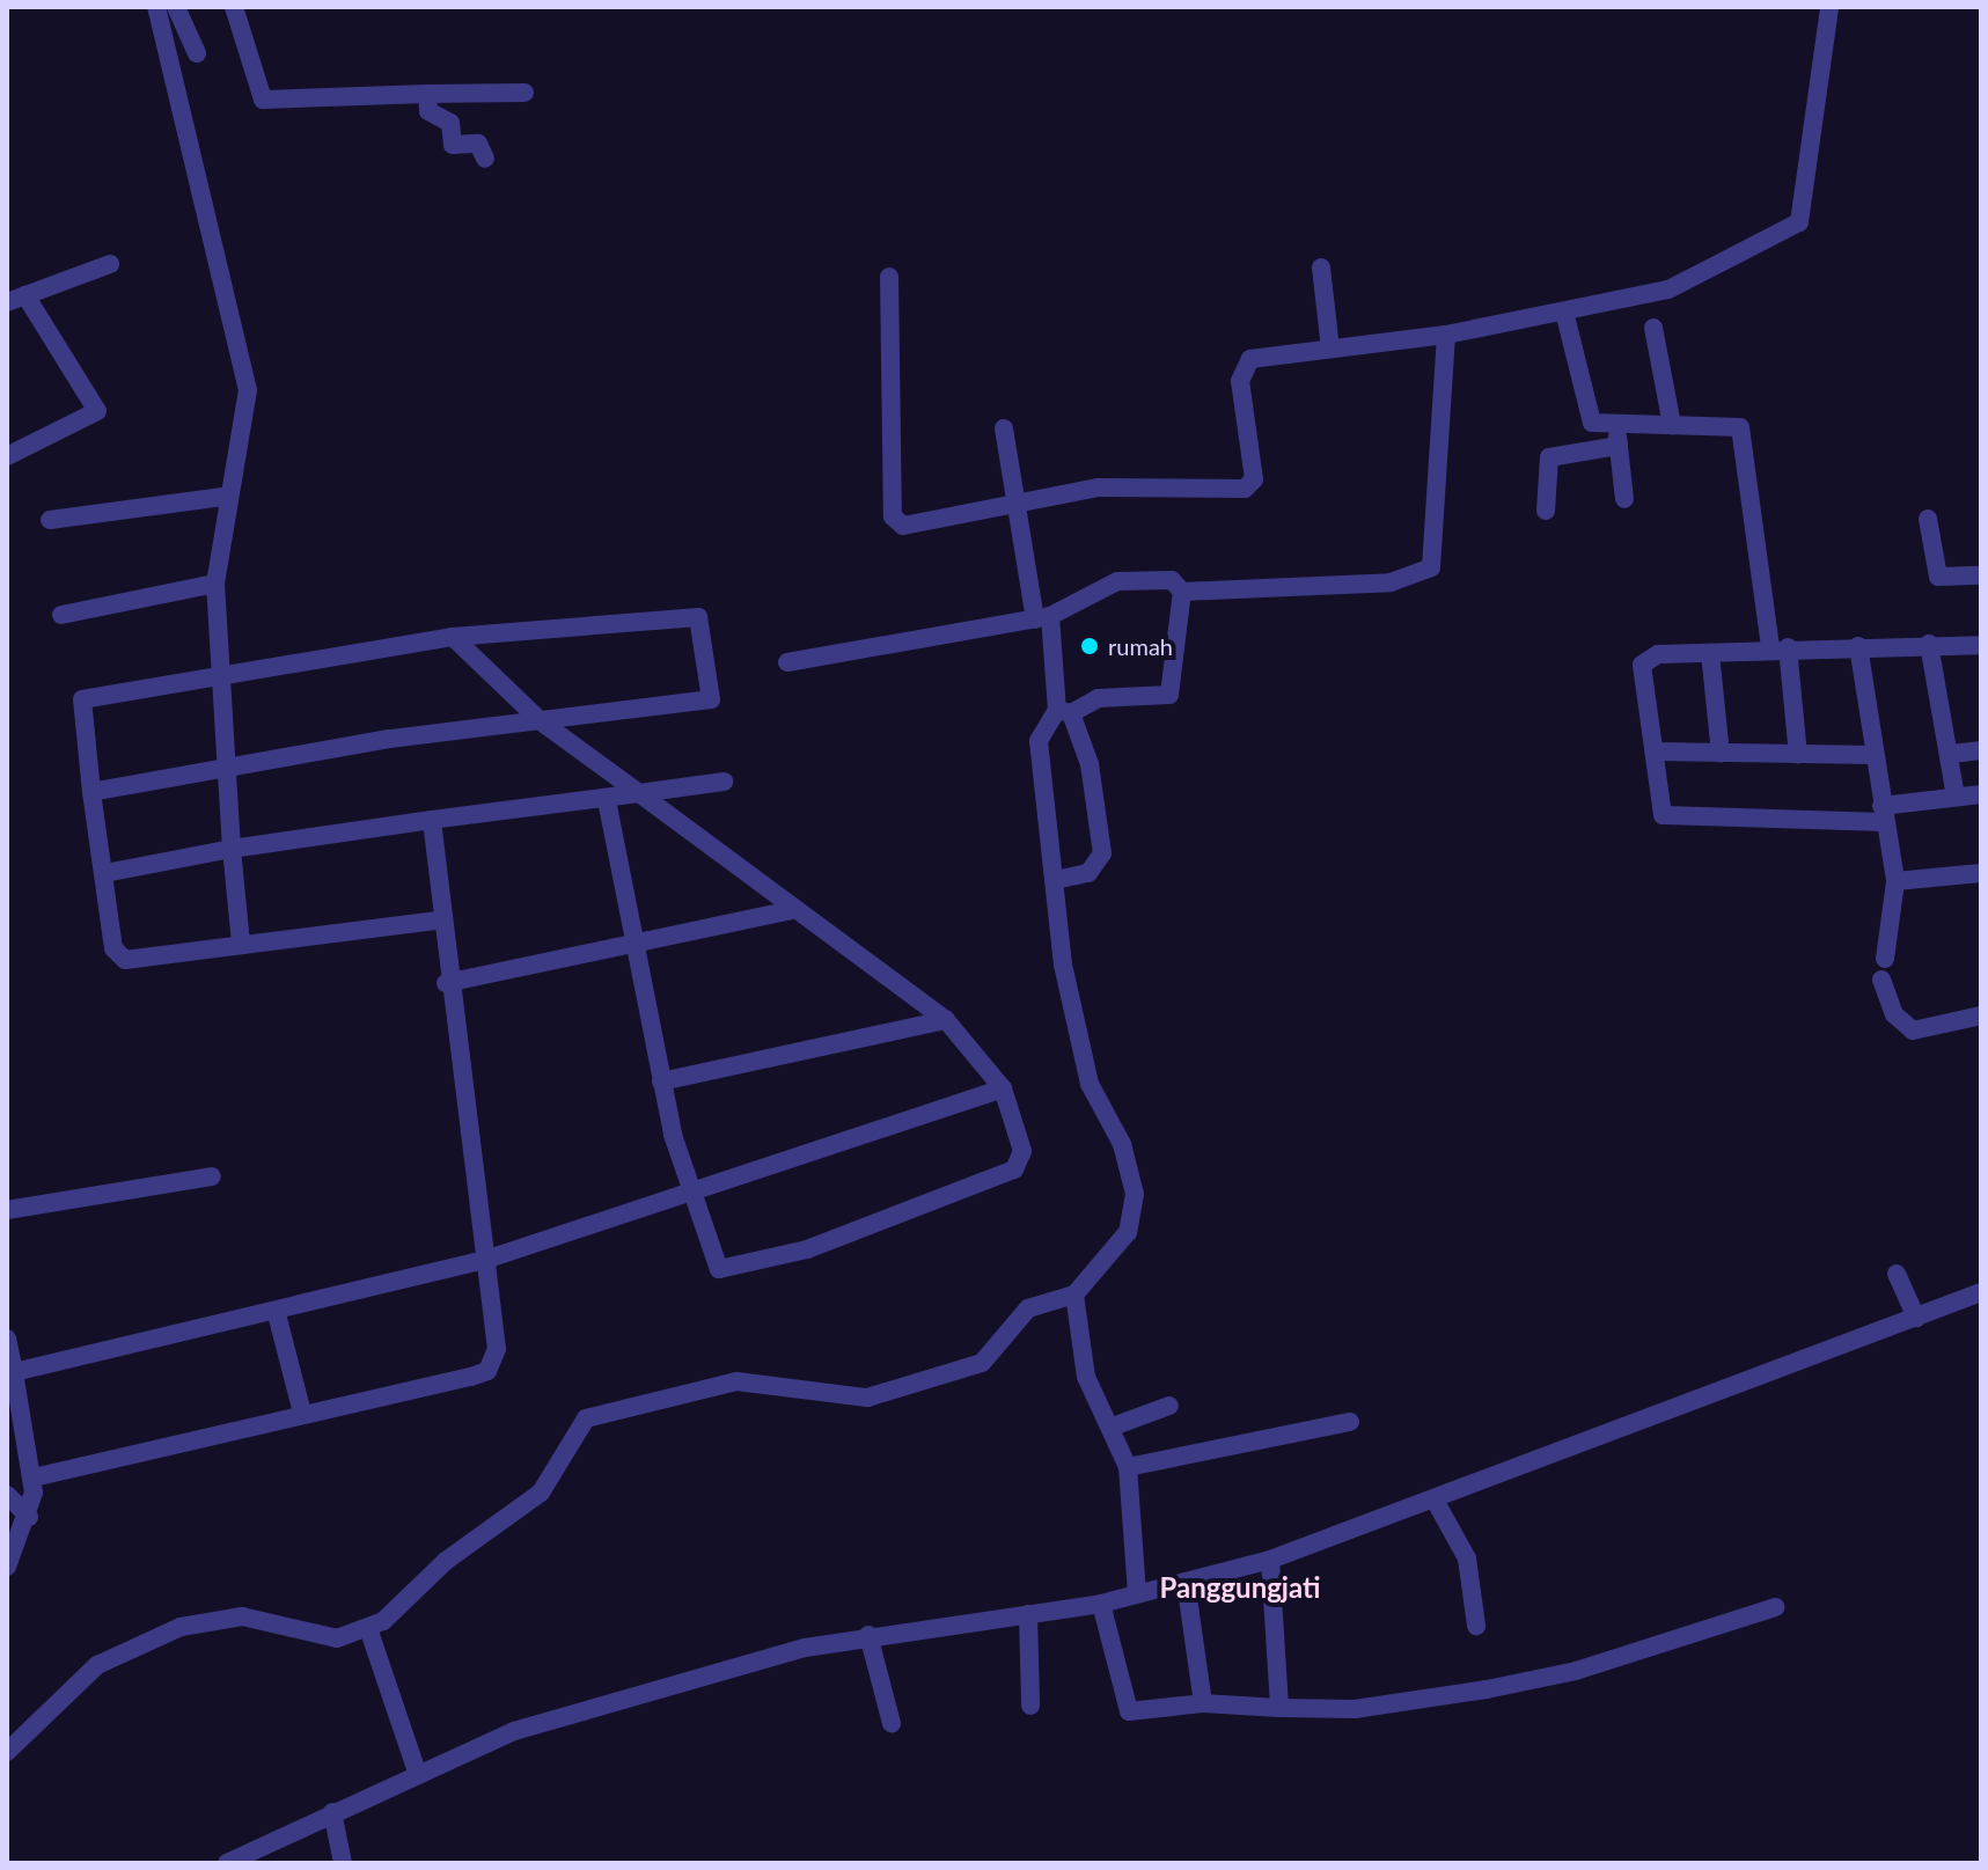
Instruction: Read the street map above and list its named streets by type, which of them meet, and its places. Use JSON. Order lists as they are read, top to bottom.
{
  "districts": ["Panggungjati"],
  "places": ["rumah"]
}
